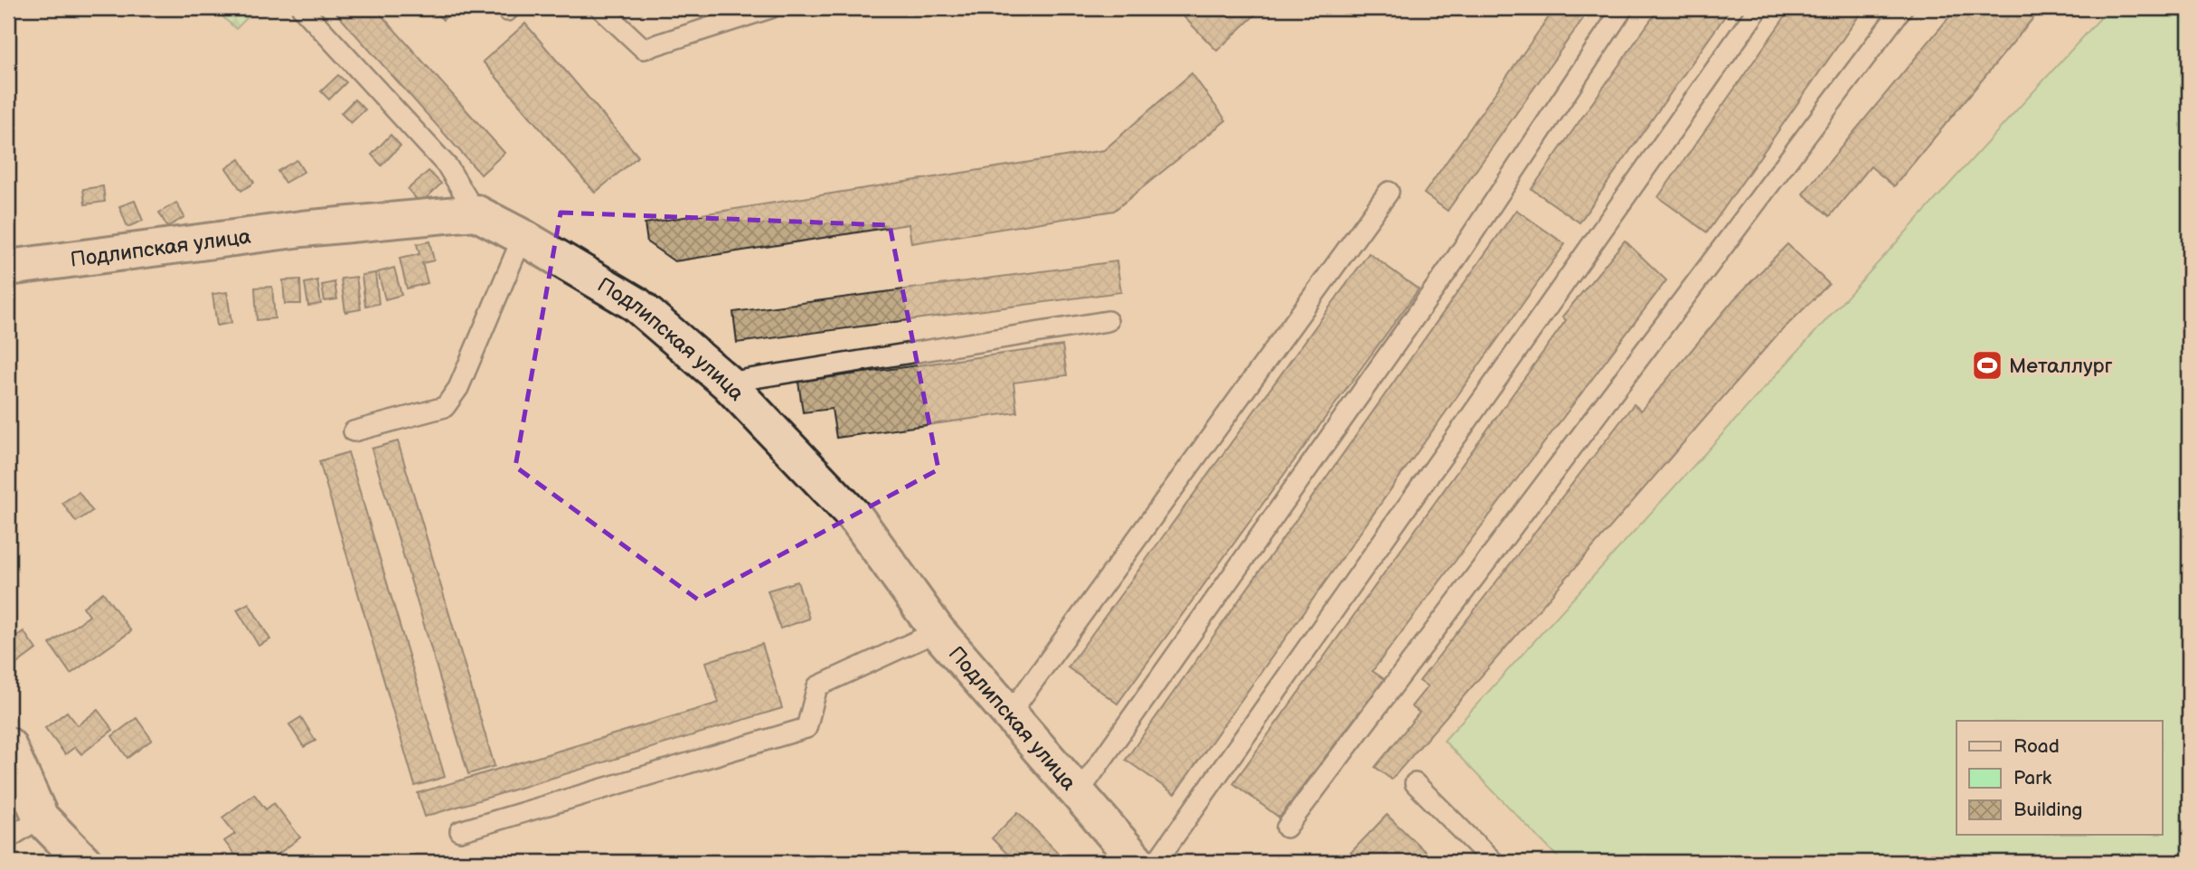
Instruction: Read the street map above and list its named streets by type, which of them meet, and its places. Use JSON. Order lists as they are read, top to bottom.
{
  "streets": {
    "street": ["Подлипская улица"]
  },
  "places": {
    "sports": ["Металлург"]
  },
  "legend": ["Road", "Park", "Building"]
}
